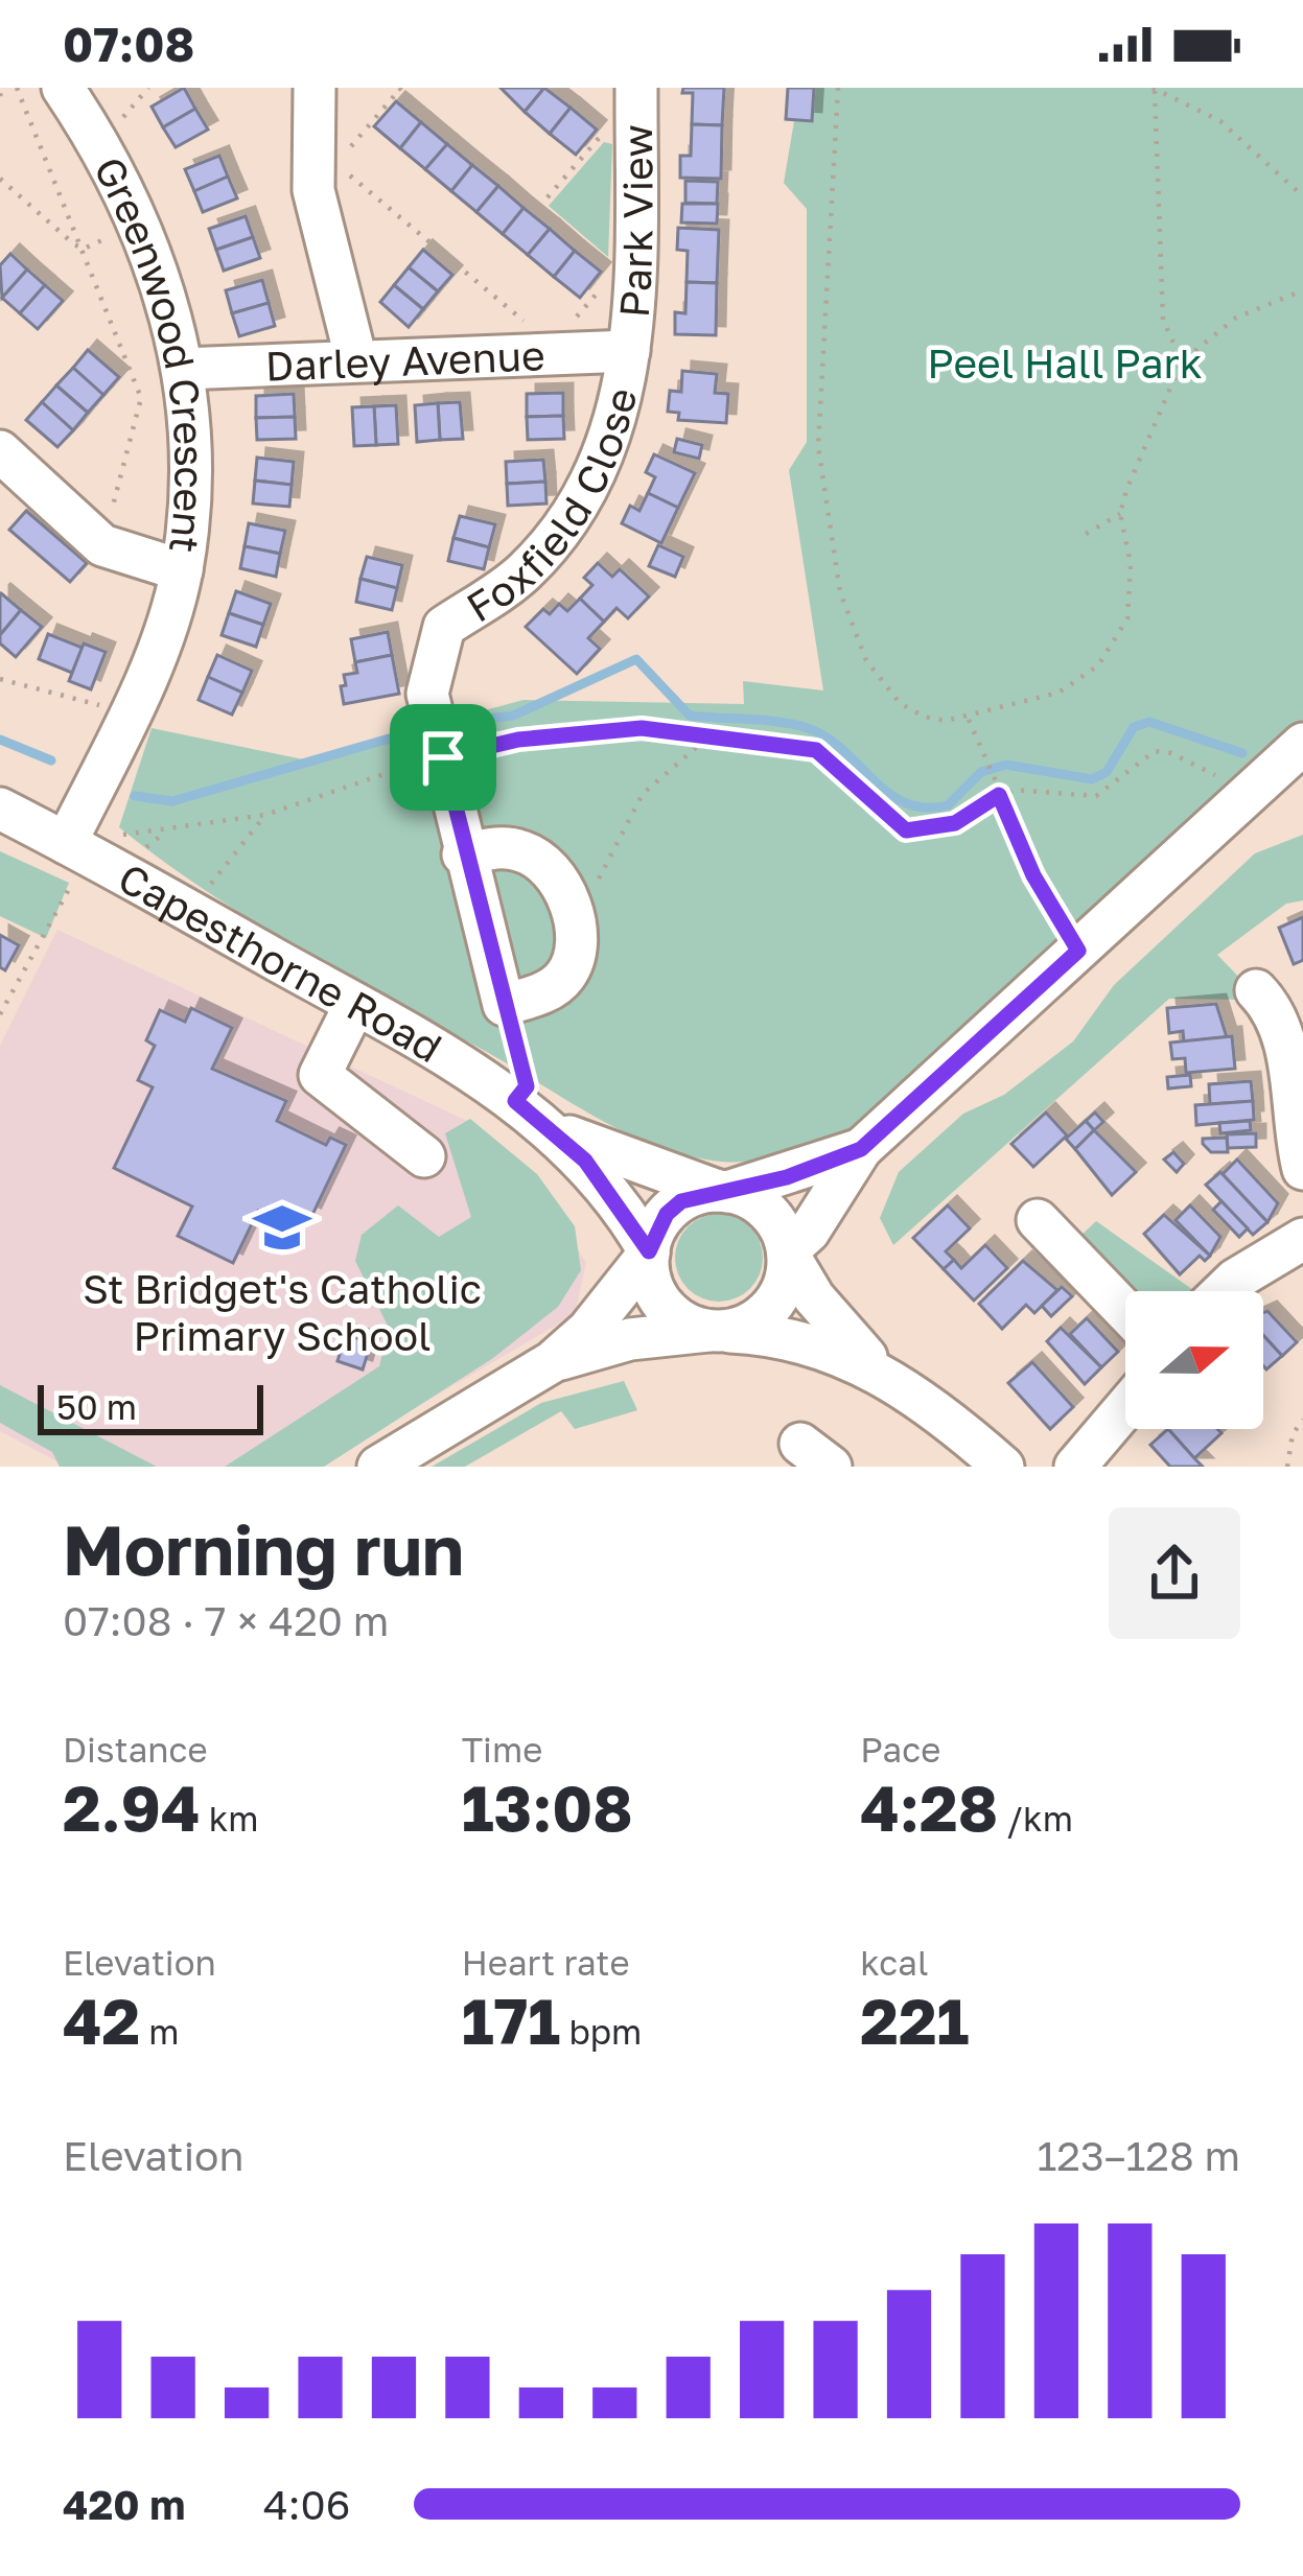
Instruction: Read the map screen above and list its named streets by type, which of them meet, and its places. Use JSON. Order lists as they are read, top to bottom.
{
  "streets": {
    "street": [
      "Park View",
      "Greenwood Crescent",
      "Darley Avenue",
      "Foxfield Close",
      "Capesthorne Road"
    ]
  },
  "crossings": [
    ["Park View", "Darley Avenue"],
    ["Park View", "Foxfield Close"],
    ["Greenwood Crescent", "Darley Avenue"],
    ["Greenwood Crescent", "Capesthorne Road"],
    ["Darley Avenue", "Foxfield Close"]
  ],
  "parks": ["Peel Hall Park"],
  "places": {
    "school or university": ["St Bridget's Catholic Primary School"]
  },
  "scale_bar": "50 m",
  "north": "right",
  "page": {
    "status": "07:08",
    "scale": "50 m",
    "heading": ["Morning run", "07:08 · 7 × 420 m"],
    "stats": [
      ["Distance", "2.94 km"],
      ["Time", "13:08"],
      ["Pace", "4:28 /km"],
      ["Elevation", "42 m"],
      ["Heart rate", "171 bpm"],
      ["kcal", "221"]
    ],
    "chart": ["Elevation", "123–128 m"],
    "list": [
      {
        "name": "420 m",
        "note": "4:06"
      }
    ]
  }
}
